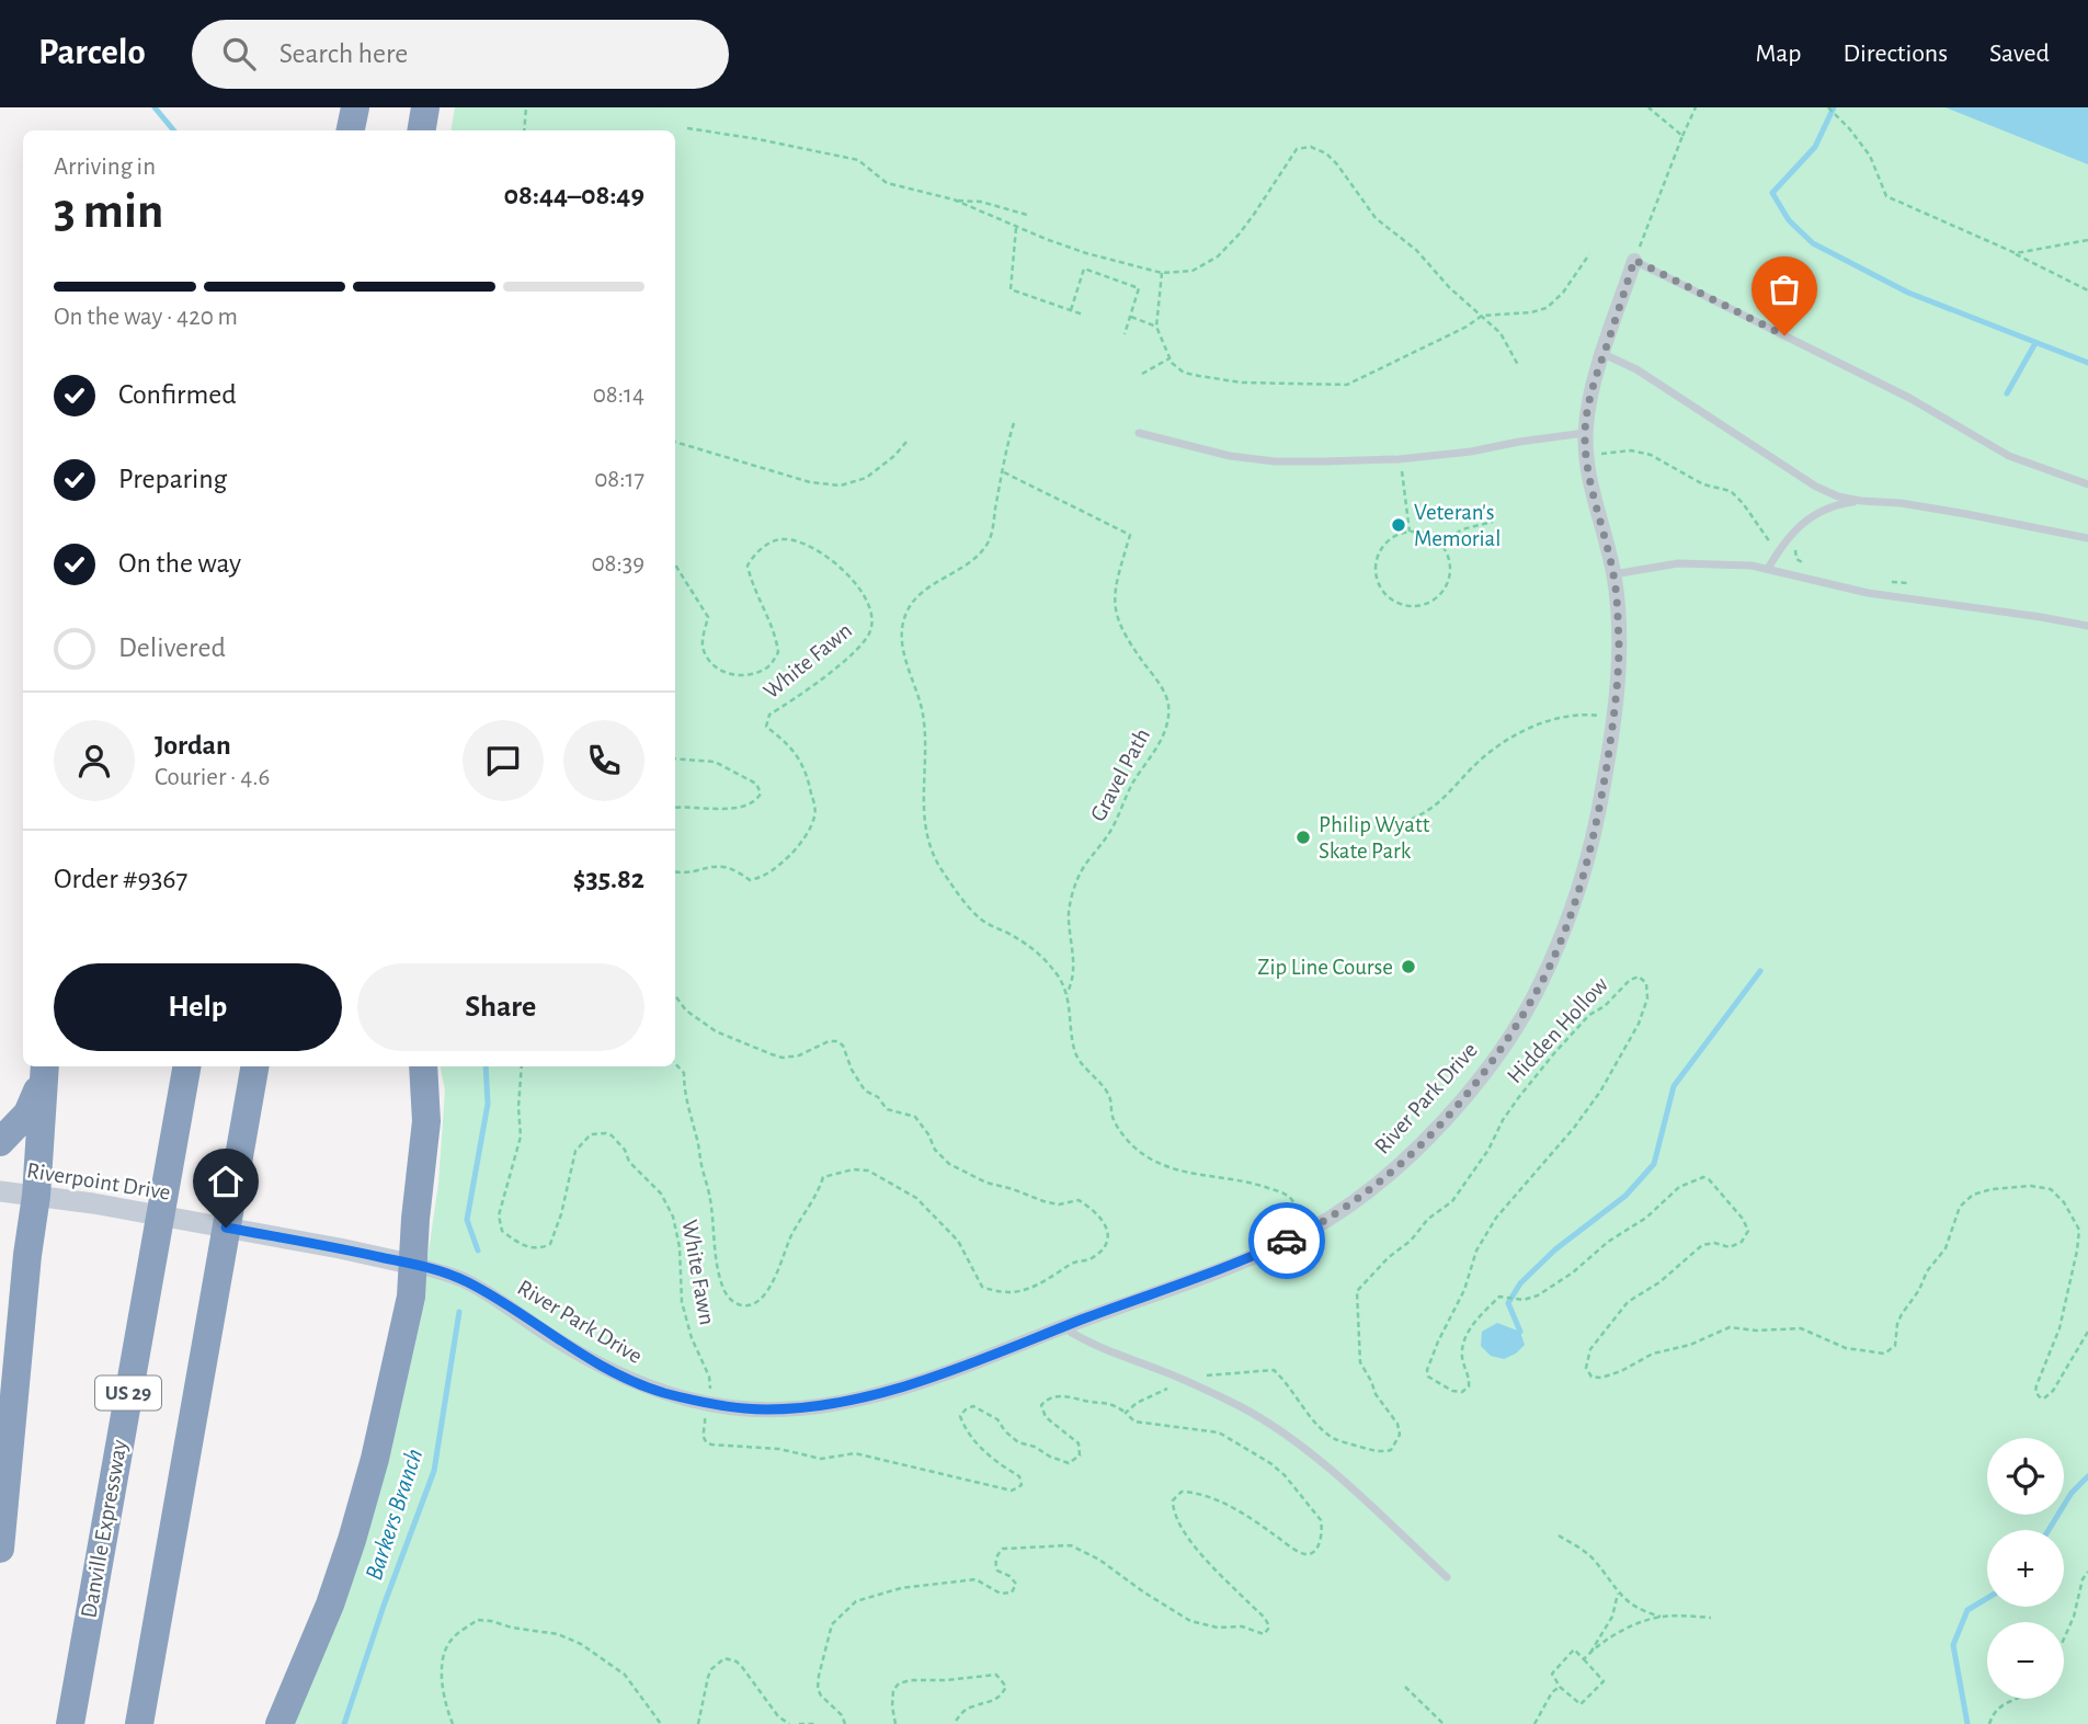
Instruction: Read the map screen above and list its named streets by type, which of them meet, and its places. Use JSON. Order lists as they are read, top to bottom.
{
  "streets": {
    "highway": ["US 29", "Danville Expressway"],
    "street": ["River Park Drive", "Riverpoint Drive"],
    "path": ["White Fawn", "Gravel Path", "Hidden Hollow"]
  },
  "crossings": [
    ["White Fawn", "Hidden Hollow"],
    ["White Fawn", "River Park Drive"],
    ["Gravel Path", "River Park Drive"],
    ["River Park Drive", "Riverpoint Drive"]
  ],
  "water": ["Barkers Branch"],
  "places": ["Veteran's Memorial", "Philip Wyatt Skate Park", "Zip Line Course"],
  "page": {
    "header": "Parcelo",
    "search": "Search here",
    "nav": ["Map", "Directions", "Saved"],
    "heading": ["3 min", "Arriving in", "08:44–08:49"],
    "panel": [
      "Jordan",
      "Courier · 4.6",
      "Order #9367",
      "$35.82"
    ],
    "bar": "On the way · 420 m",
    "list": [
      ["Confirmed", "08:14"],
      ["Preparing", "08:17"],
      ["On the way", "08:39"],
      "Delivered"
    ],
    "buttons": ["Help", "Share"],
    "map_buttons": ["+", "−"]
  }
}
